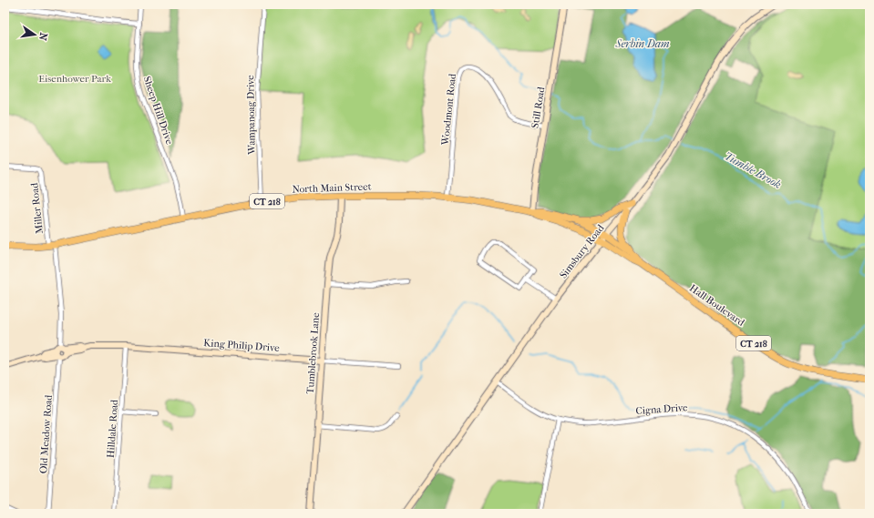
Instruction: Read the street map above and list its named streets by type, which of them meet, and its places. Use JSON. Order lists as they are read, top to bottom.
{
  "streets": {
    "main road": ["North Main Street", "CT 218", "Hall Boulevard"],
    "street": [
      "Still Road",
      "Woodmont Road",
      "Sheep Hill Drive",
      "Wampanoag Drive",
      "Miller Road",
      "Simsbury Road",
      "King Philip Drive",
      "Tumblebrook Lane",
      "Cigna Drive",
      "Hilldale Road",
      "Old Meadow Road"
    ]
  },
  "crossings": [
    ["Still Road", "Woodmont Road"],
    ["Still Road", "North Main Street"],
    ["Woodmont Road", "North Main Street"],
    ["Sheep Hill Drive", "North Main Street"],
    ["Wampanoag Drive", "North Main Street"],
    ["North Main Street", "Miller Road"],
    ["North Main Street", "Simsbury Road"],
    ["North Main Street", "Hall Boulevard"],
    ["North Main Street", "Tumblebrook Lane"],
    ["North Main Street", "Old Meadow Road"],
    ["Miller Road", "Old Meadow Road"],
    ["Simsbury Road", "Hall Boulevard"],
    ["Simsbury Road", "Cigna Drive"],
    ["King Philip Drive", "Tumblebrook Lane"],
    ["King Philip Drive", "Hilldale Road"],
    ["King Philip Drive", "Old Meadow Road"]
  ],
  "water": ["Serbin Dam", "Tumble Brook"],
  "parks": ["Eisenhower Park"],
  "north": "right"
}
